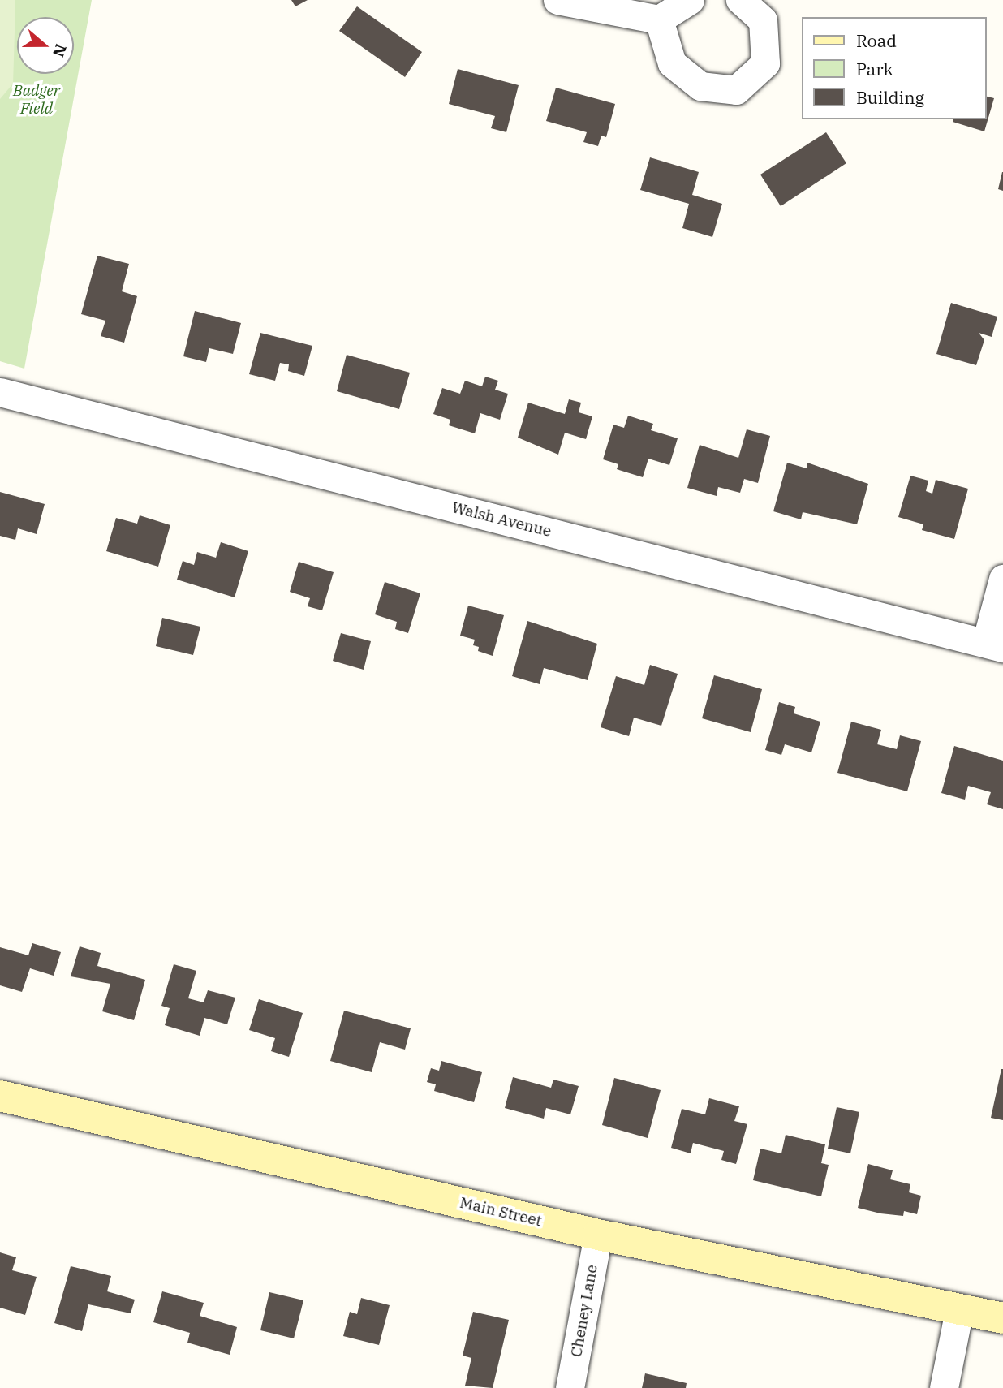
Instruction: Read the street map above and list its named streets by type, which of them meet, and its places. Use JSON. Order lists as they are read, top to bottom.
{
  "streets": {
    "main road": ["Main Street"],
    "street": ["Walsh Avenue", "Cheney Lane"]
  },
  "crossings": [
    ["Main Street", "Cheney Lane"]
  ],
  "parks": ["Badger Field"],
  "legend": ["Road", "Park", "Building"],
  "north": "right"
}
